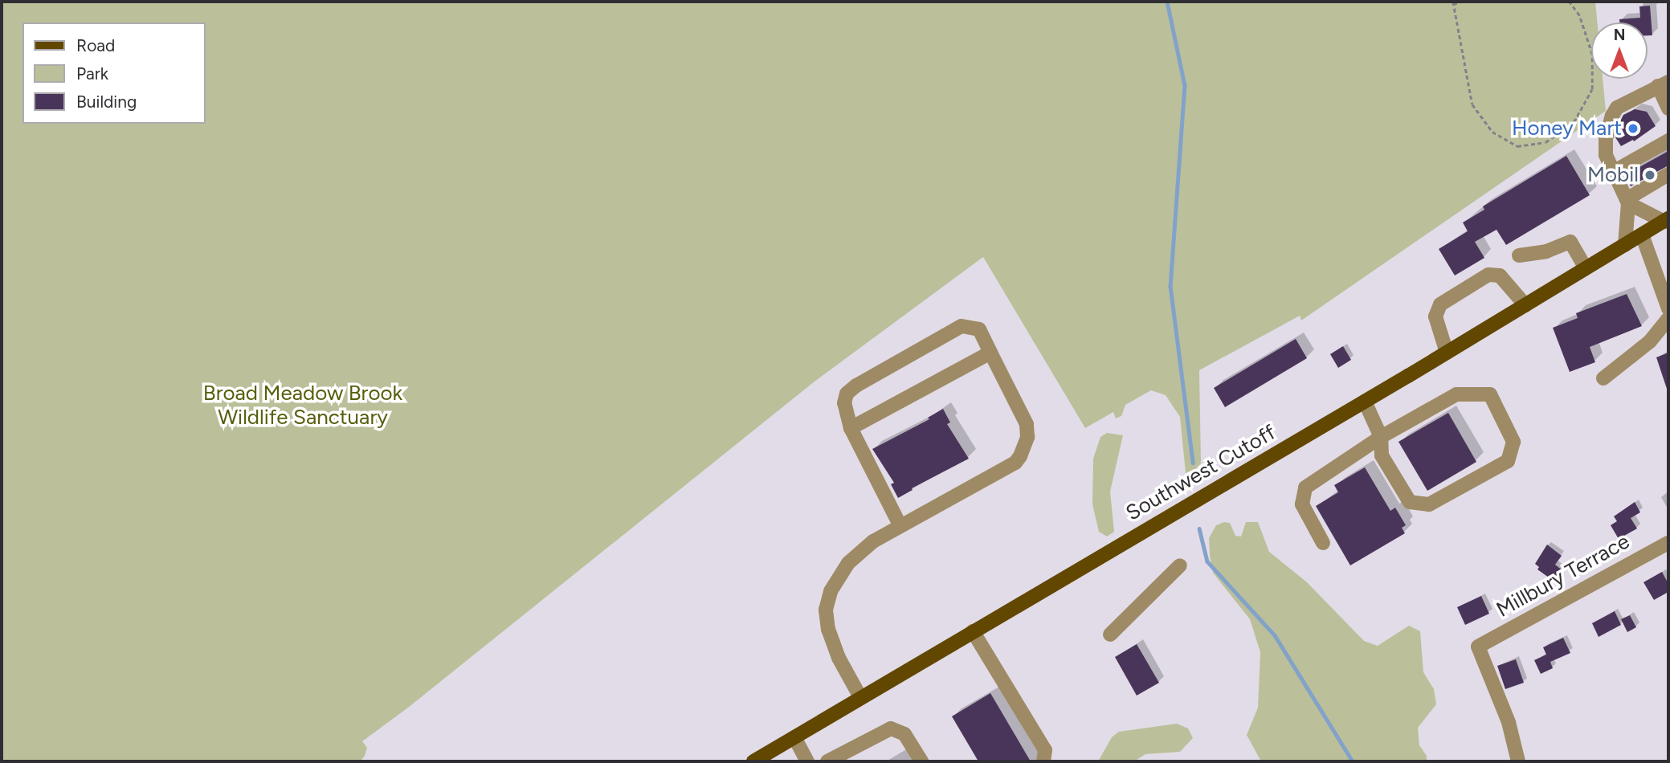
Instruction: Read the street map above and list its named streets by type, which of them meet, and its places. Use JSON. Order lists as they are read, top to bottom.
{
  "streets": {
    "main road": ["Southwest Cutoff"],
    "street": ["Millbury Terrace"]
  },
  "parks": ["Broad Meadow Brook Wildlife Sanctuary"],
  "places": ["Honey Mart", "Mobil"],
  "legend": ["Road", "Park", "Building"],
  "north": "top"
}
